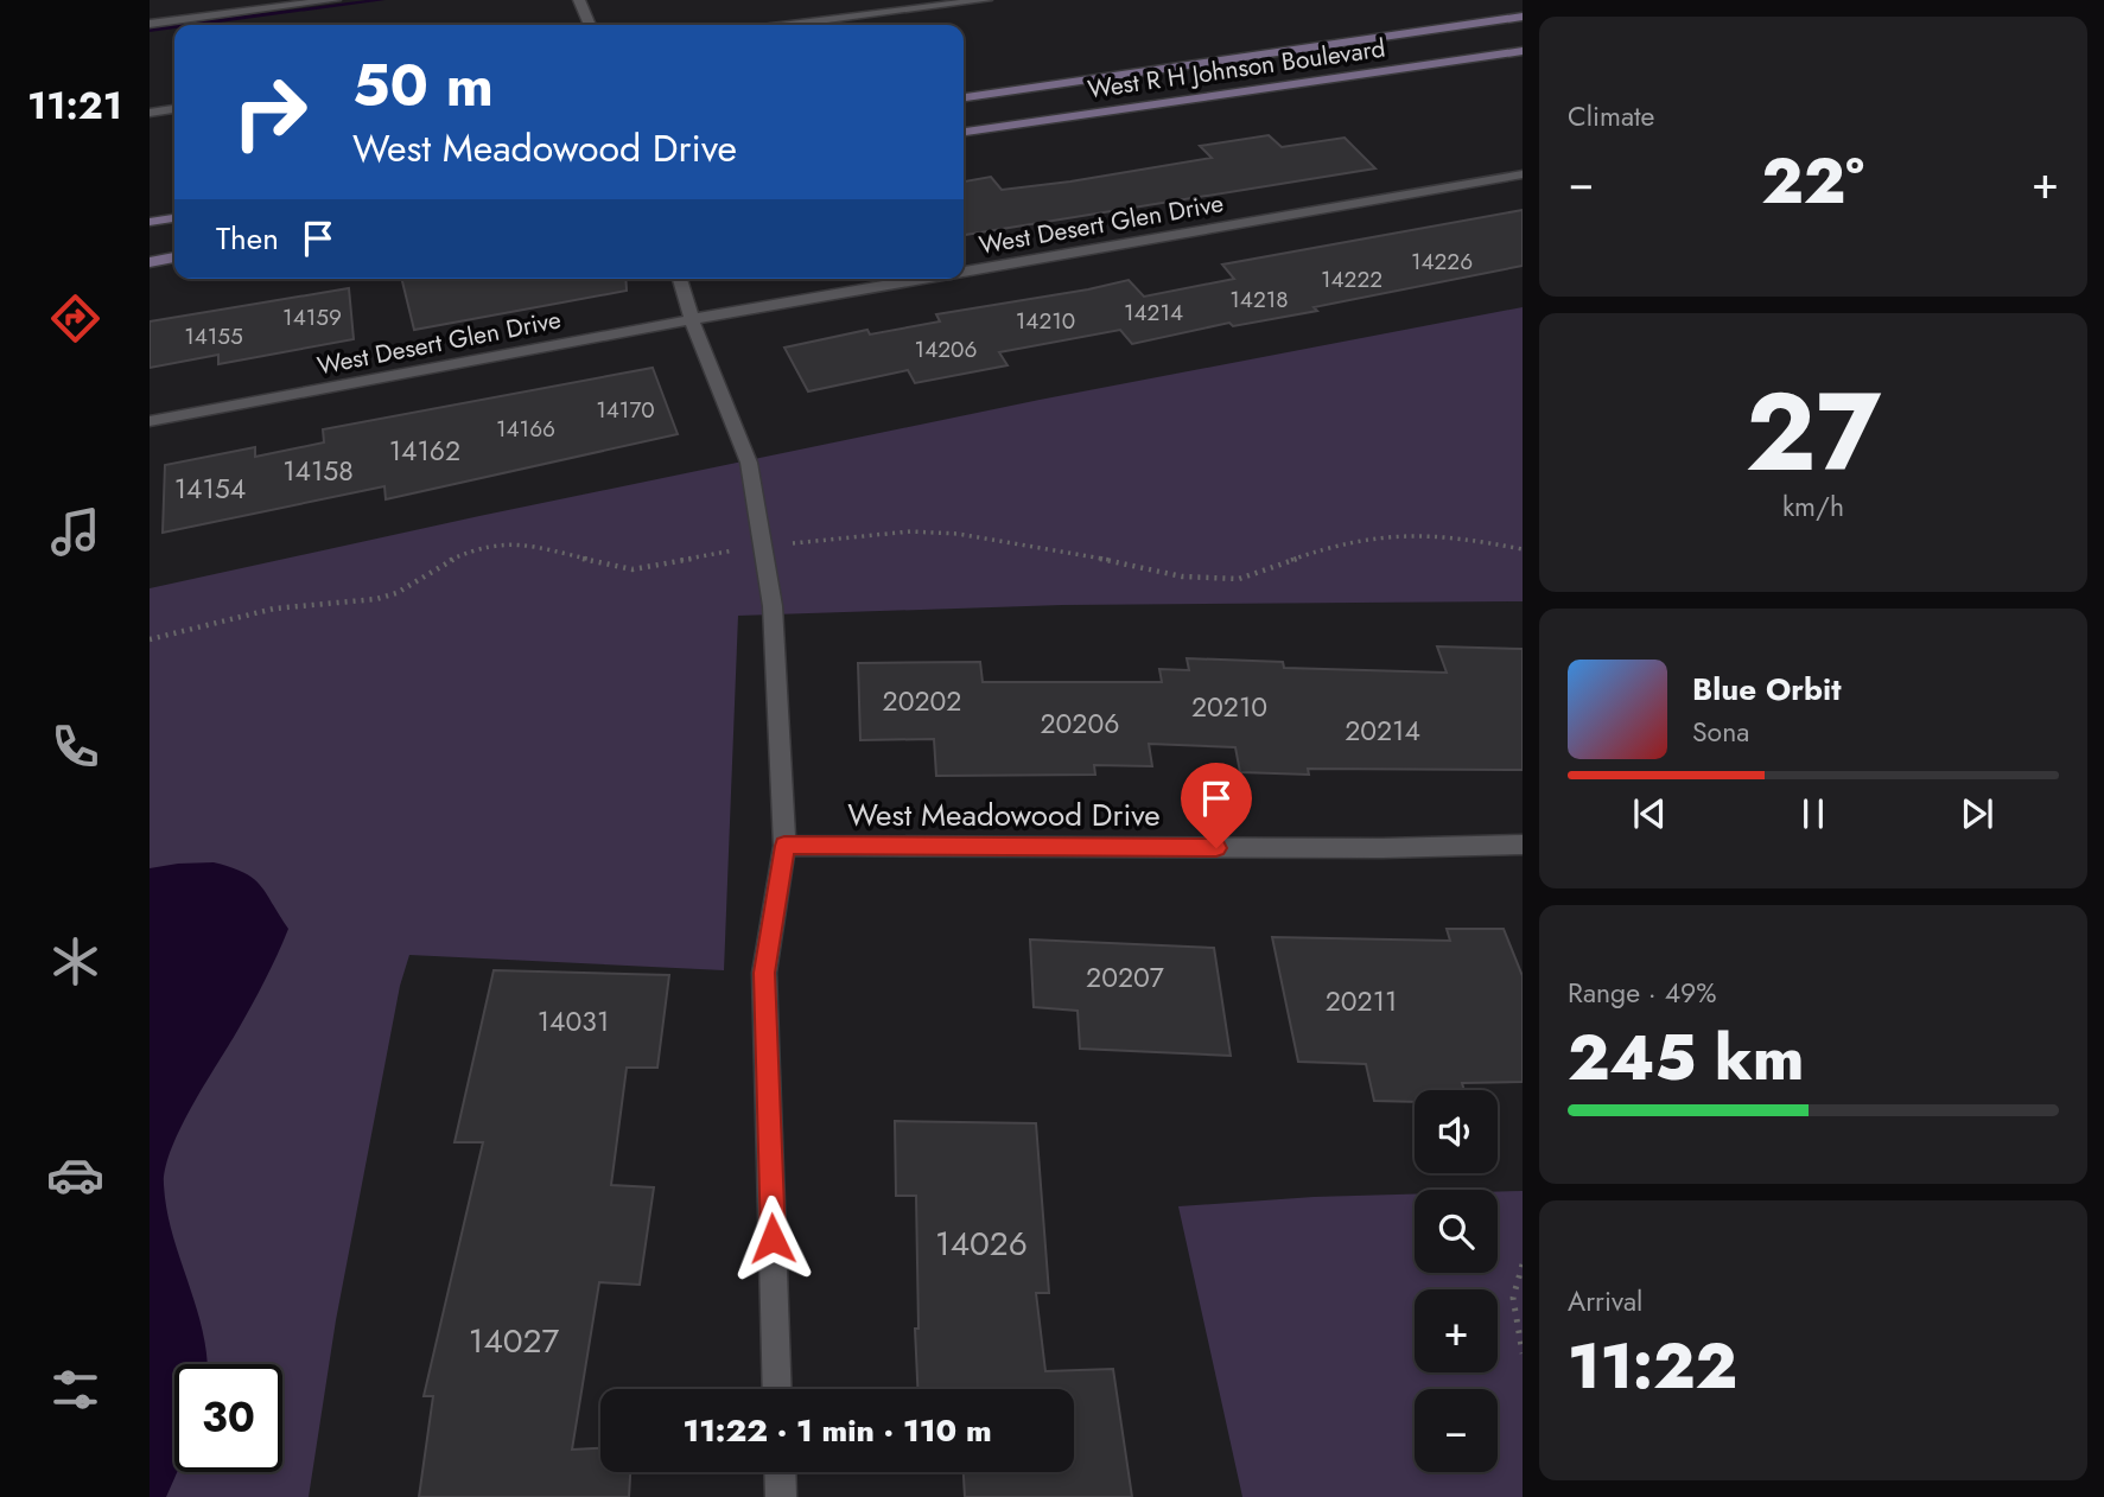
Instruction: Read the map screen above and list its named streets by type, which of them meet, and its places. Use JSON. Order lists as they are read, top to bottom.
{
  "streets": {
    "main road": ["West R H Johnson Boulevard"],
    "street": ["West Desert Glen Drive", "West Meadowood Drive"]
  },
  "house_numbers": [
    "14226",
    "14222",
    "14218",
    "14214",
    "14159",
    "14210",
    "14155",
    "14206",
    "14170",
    "14166",
    "14162",
    "14158",
    "14154",
    "20202",
    "20210",
    "20206",
    "20214",
    "20207",
    "20211",
    "14031",
    "14026",
    "14027"
  ],
  "page": {
    "tabs": "11:21",
    "tile": [
      "Climate",
      ["27", "km/h"],
      ["Range · 49%", "245 km"],
      ["Arrival", "11:22"]
    ],
    "turn": ["50 m", "West Meadowood Drive"],
    "heat": ["−", "22°", "+"],
    "then": "Then",
    "song": ["Blue Orbit", "Sona"],
    "map_buttons": ["+", "−"],
    "limit": "30",
    "trip": "11:22 · 1 min · 110 m"
  }
}
